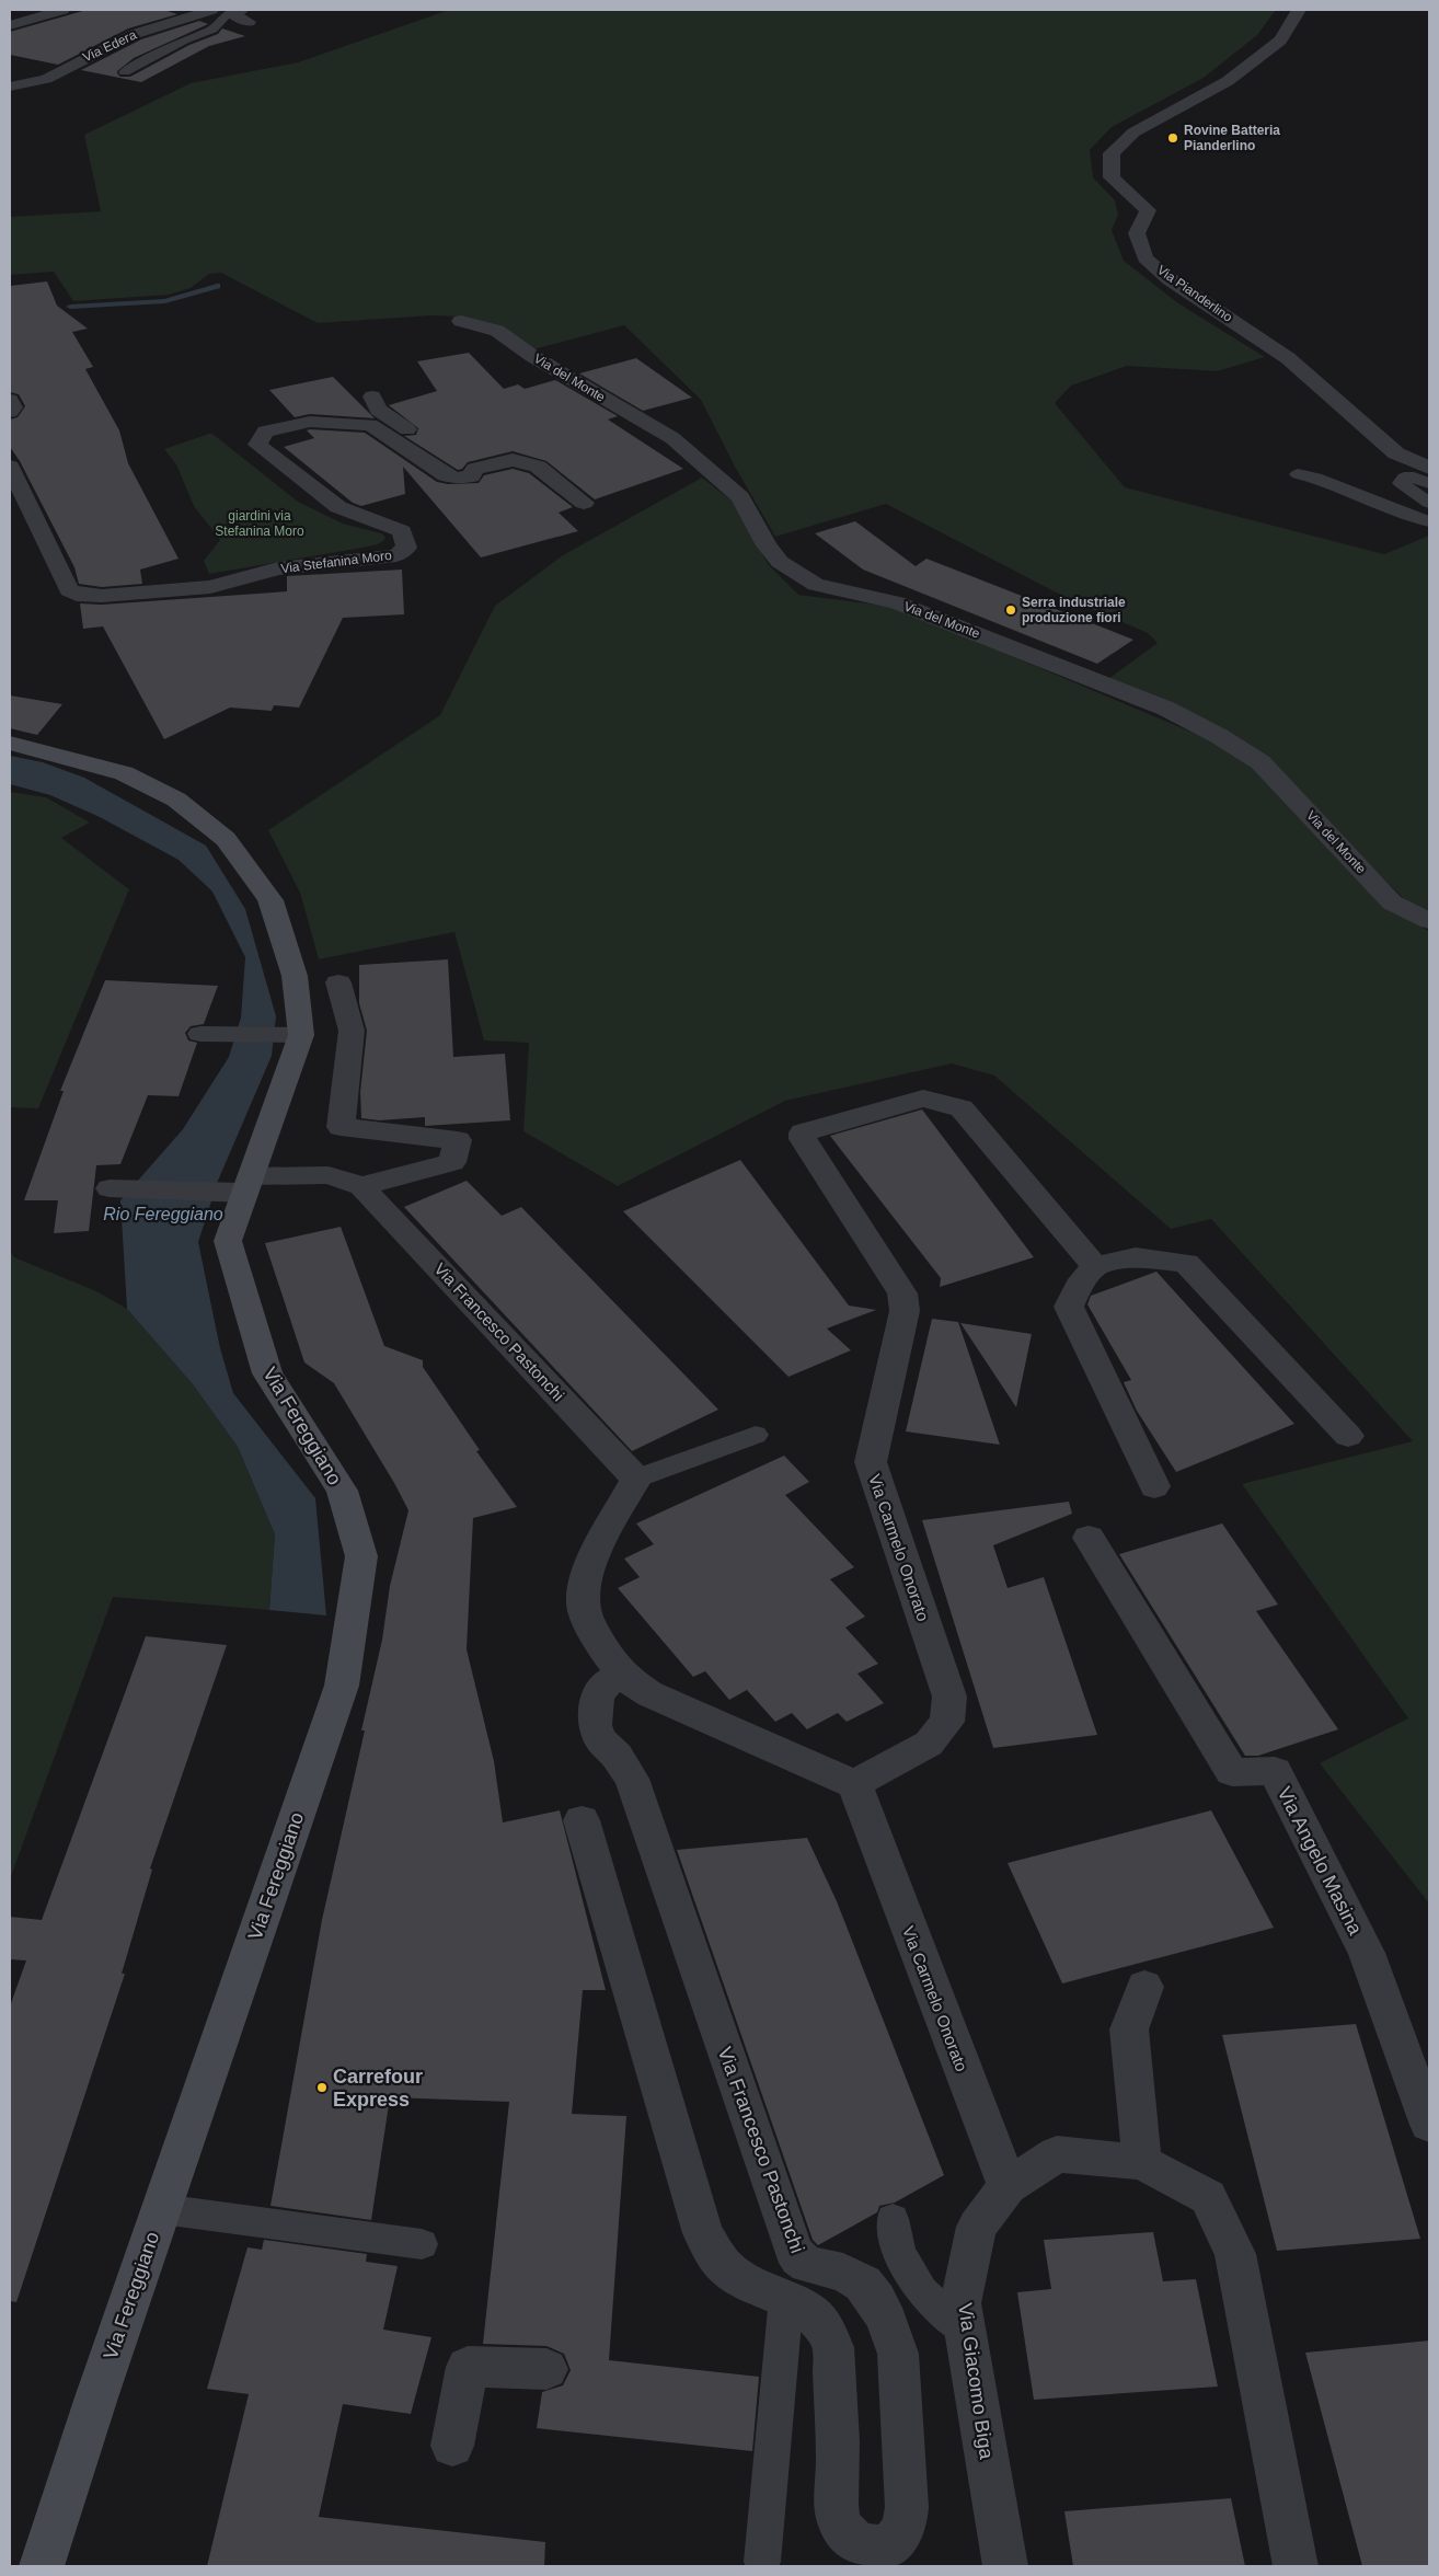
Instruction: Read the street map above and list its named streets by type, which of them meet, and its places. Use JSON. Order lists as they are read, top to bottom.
{
  "streets": {
    "street": [
      "Via Edera",
      "Via Pianderlino",
      "Via del Monte",
      "Via Stefanina Moro",
      "Via Francesco Pastonchi",
      "Via Fereggiano",
      "Via Carmelo Onorato",
      "Via Angelo Masina",
      "Via Giacomo Biga"
    ]
  },
  "crossings": [
    ["Via Francesco Pastonchi", "Via Fereggiano"],
    ["Via Carmelo Onorato", "Via Giacomo Biga"]
  ],
  "water": ["Rio Fereggiano"],
  "parks": ["giardini via Stefanina Moro"],
  "places": ["Rovine Batteria Pianderlino", "Serra industriale produzione fiori", "Carrefour Express"]
}
